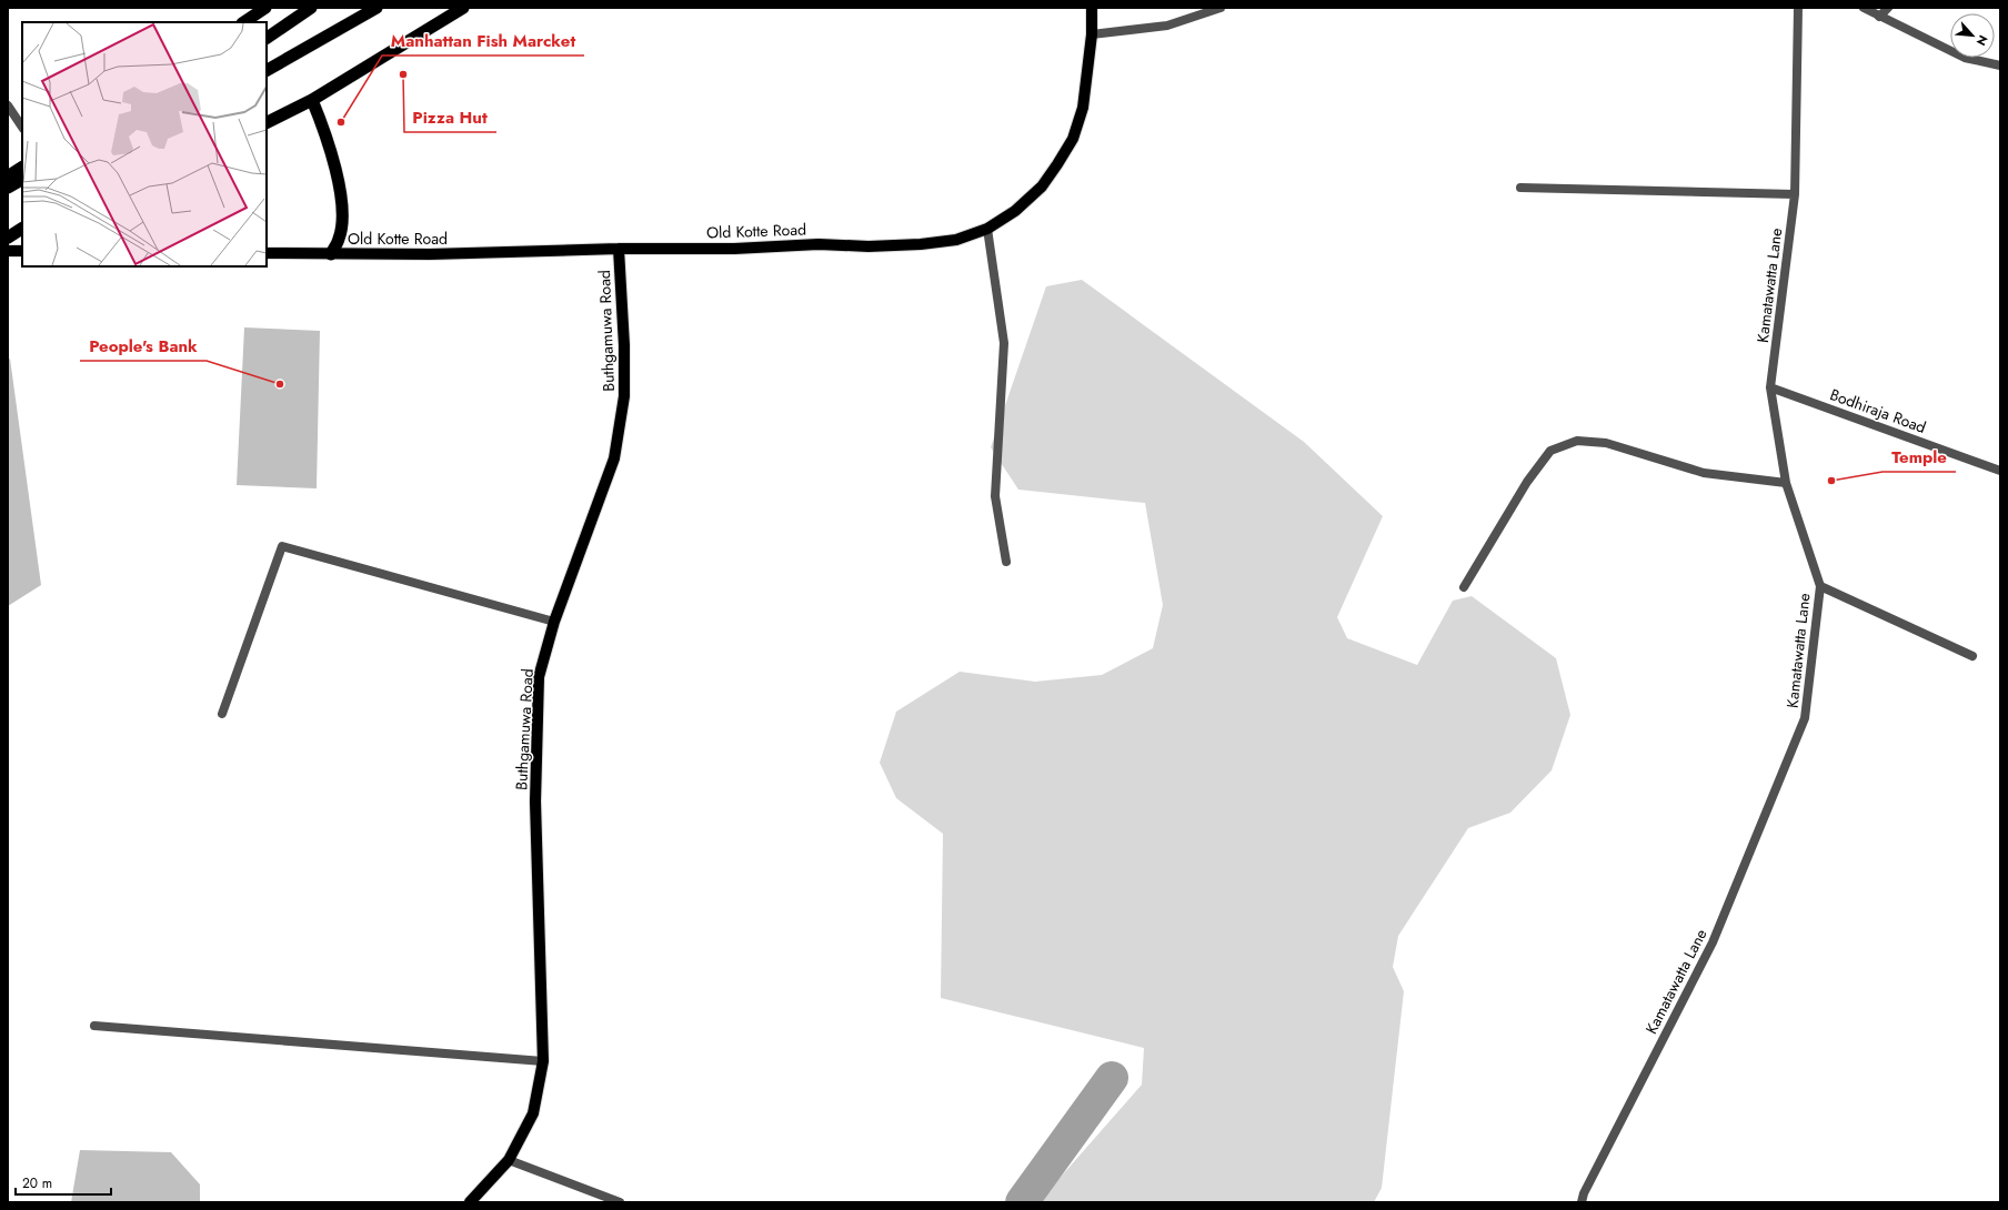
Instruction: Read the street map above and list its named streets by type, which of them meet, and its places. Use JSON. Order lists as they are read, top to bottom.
{
  "streets": {
    "main road": ["Old Kotte Road", "Buthgamuwa Road"],
    "street": ["Kamatawatta Lane", "Bodhiraja Road"]
  },
  "crossings": [
    ["Old Kotte Road", "Buthgamuwa Road"],
    ["Kamatawatta Lane", "Bodhiraja Road"]
  ],
  "places": [
    "Pizza Hut",
    "Manhattan Fish Marcket",
    "People's Bank",
    "Temple"
  ],
  "scale_bar": "20 m",
  "north": "bottom right"
}
